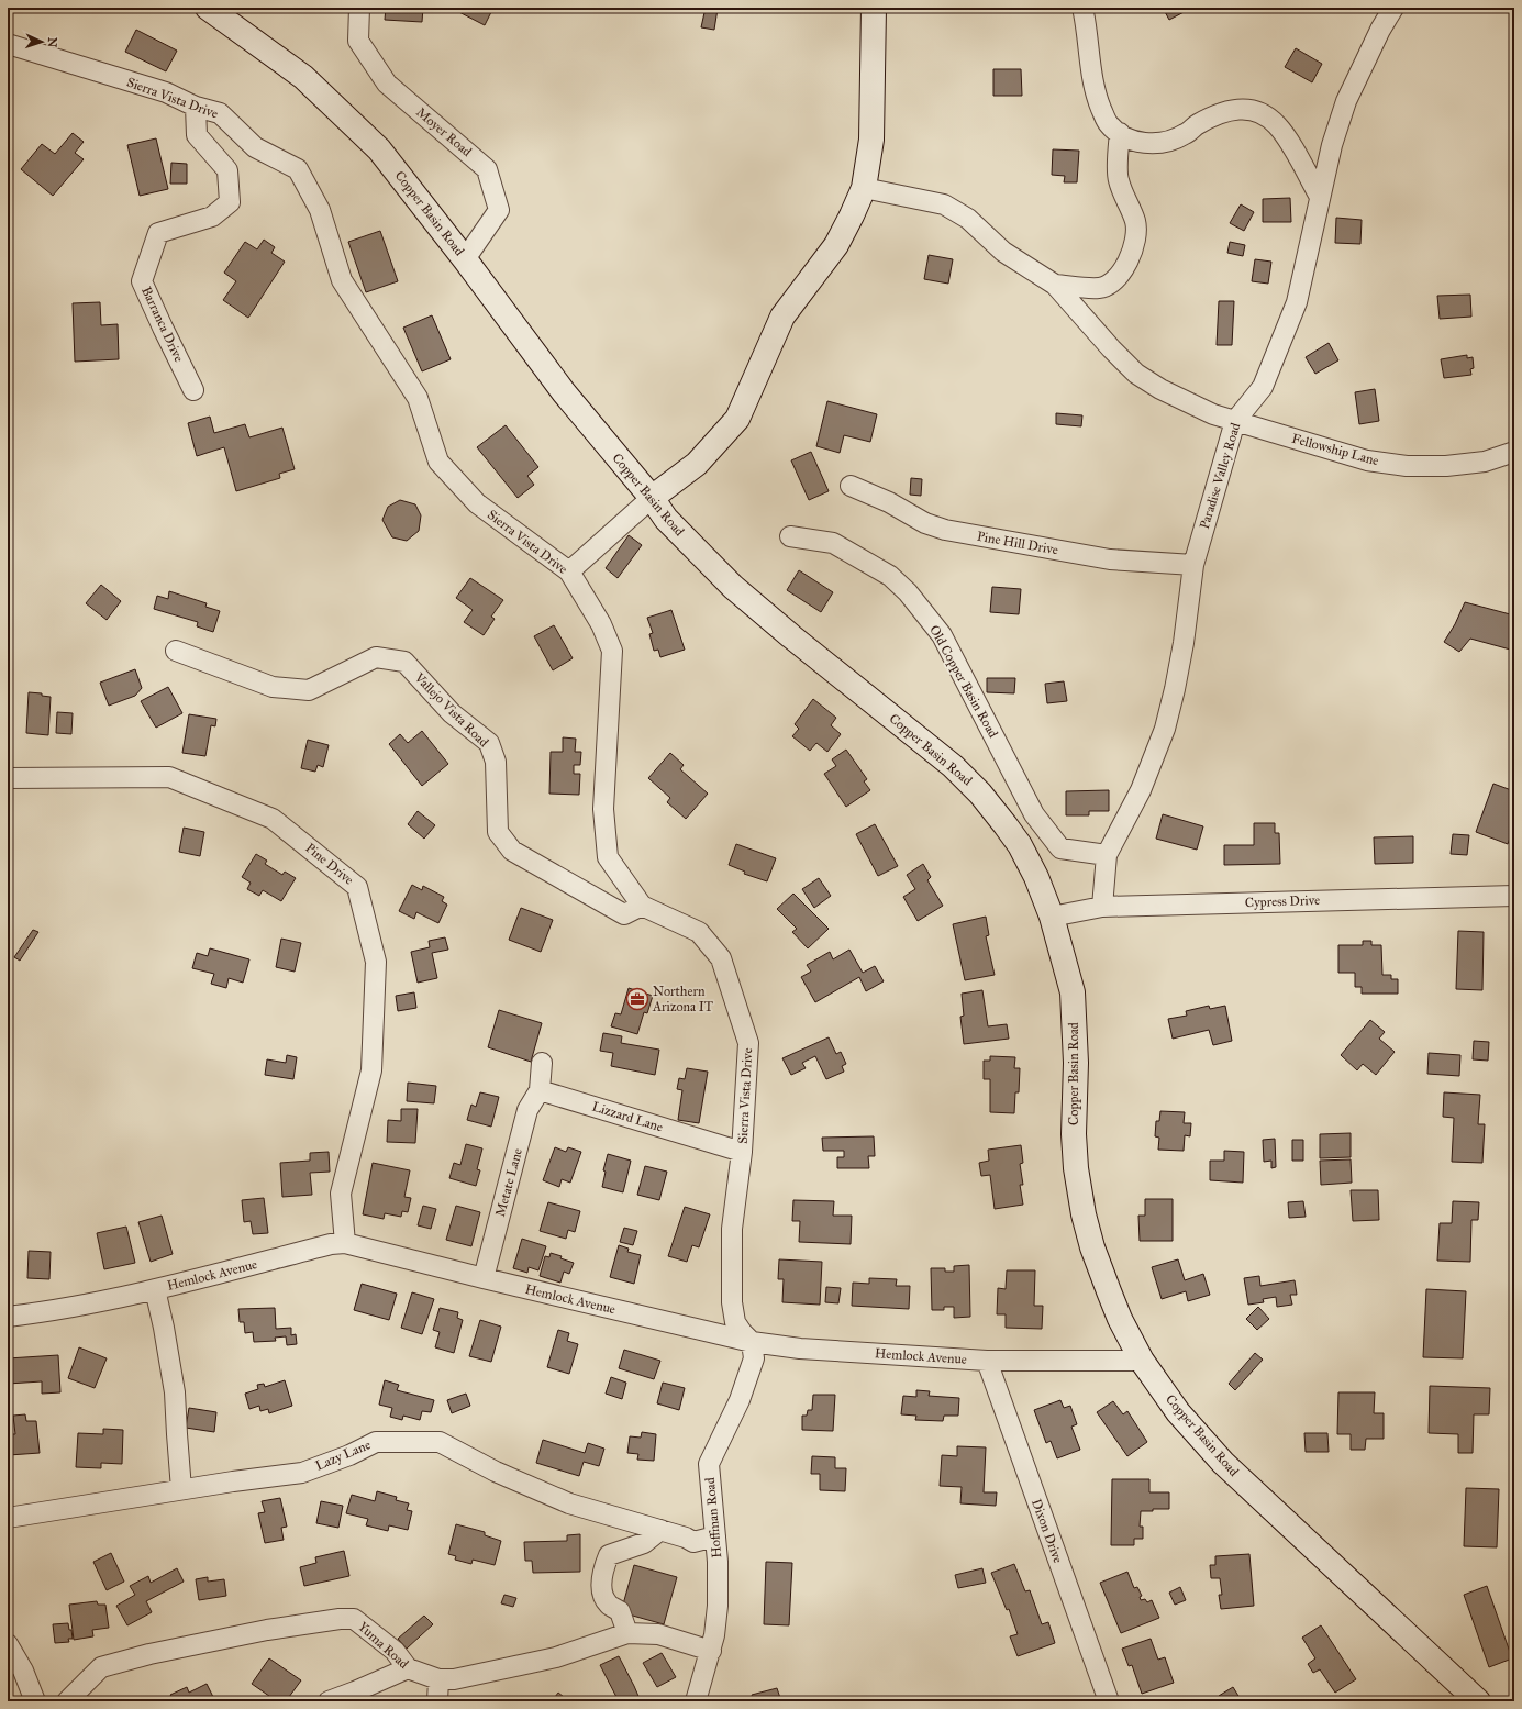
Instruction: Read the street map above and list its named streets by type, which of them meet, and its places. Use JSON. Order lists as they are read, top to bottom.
{
  "streets": {
    "street": [
      "Sierra Vista Drive",
      "Moyer Road",
      "Copper Basin Road",
      "Barranca Drive",
      "Fellowship Lane",
      "Paradise Valley Road",
      "Pine Hill Drive",
      "Old Copper Basin Road",
      "Vallejo Vista Road",
      "Pine Drive",
      "Cypress Drive",
      "Lizzard Lane",
      "Metate Lane",
      "Hemlock Avenue",
      "Lazy Lane",
      "Hoffman Road",
      "Dixon Drive",
      "Yuma Road"
    ]
  },
  "crossings": [
    ["Sierra Vista Drive", "Barranca Drive"],
    ["Sierra Vista Drive", "Vallejo Vista Road"],
    ["Sierra Vista Drive", "Lizzard Lane"],
    ["Sierra Vista Drive", "Hemlock Avenue"],
    ["Sierra Vista Drive", "Hoffman Road"],
    ["Moyer Road", "Copper Basin Road"],
    ["Copper Basin Road", "Cypress Drive"],
    ["Copper Basin Road", "Hemlock Avenue"],
    ["Fellowship Lane", "Paradise Valley Road"],
    ["Paradise Valley Road", "Pine Hill Drive"],
    ["Paradise Valley Road", "Old Copper Basin Road"],
    ["Paradise Valley Road", "Cypress Drive"],
    ["Pine Drive", "Hemlock Avenue"],
    ["Lizzard Lane", "Metate Lane"],
    ["Metate Lane", "Hemlock Avenue"],
    ["Hemlock Avenue", "Hoffman Road"],
    ["Hemlock Avenue", "Dixon Drive"],
    ["Lazy Lane", "Hoffman Road"],
    ["Hoffman Road", "Yuma Road"]
  ],
  "places": {
    "office": ["Northern Arizona IT"]
  },
  "north": "right"
}
